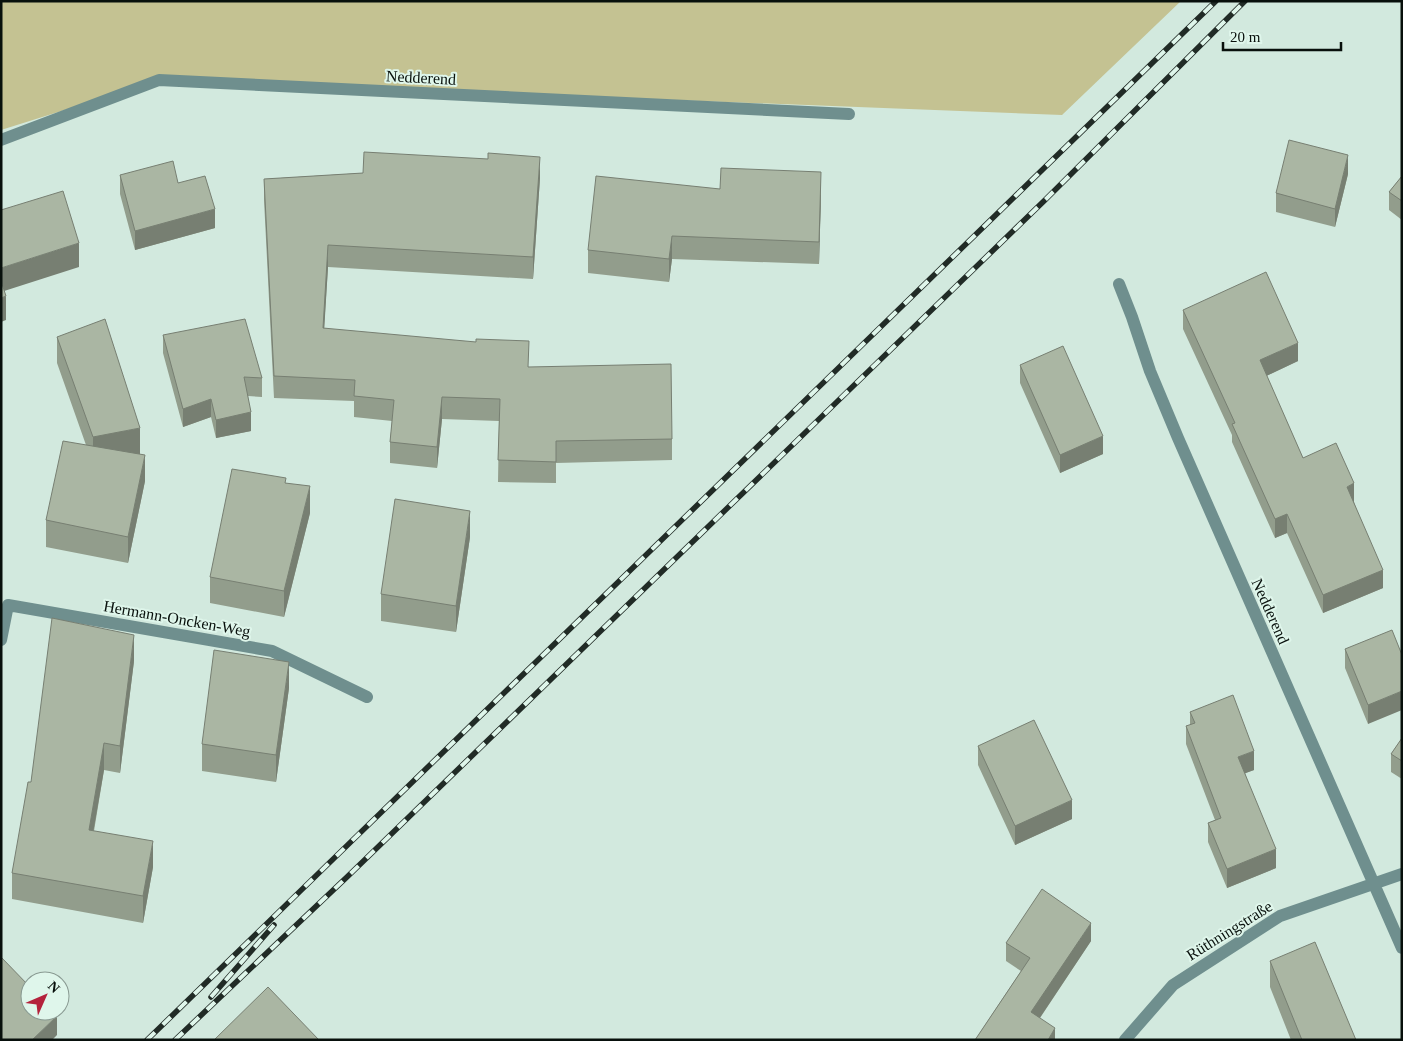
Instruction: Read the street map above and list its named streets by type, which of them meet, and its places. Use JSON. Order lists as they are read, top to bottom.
{
  "streets": {
    "street": ["Nedderend", "Hermann-Oncken-Weg", "Rüthningstraße"]
  },
  "crossings": [
    ["Nedderend", "Rüthningstraße"]
  ],
  "scale_bar": "20 m",
  "north": "top right"
}
